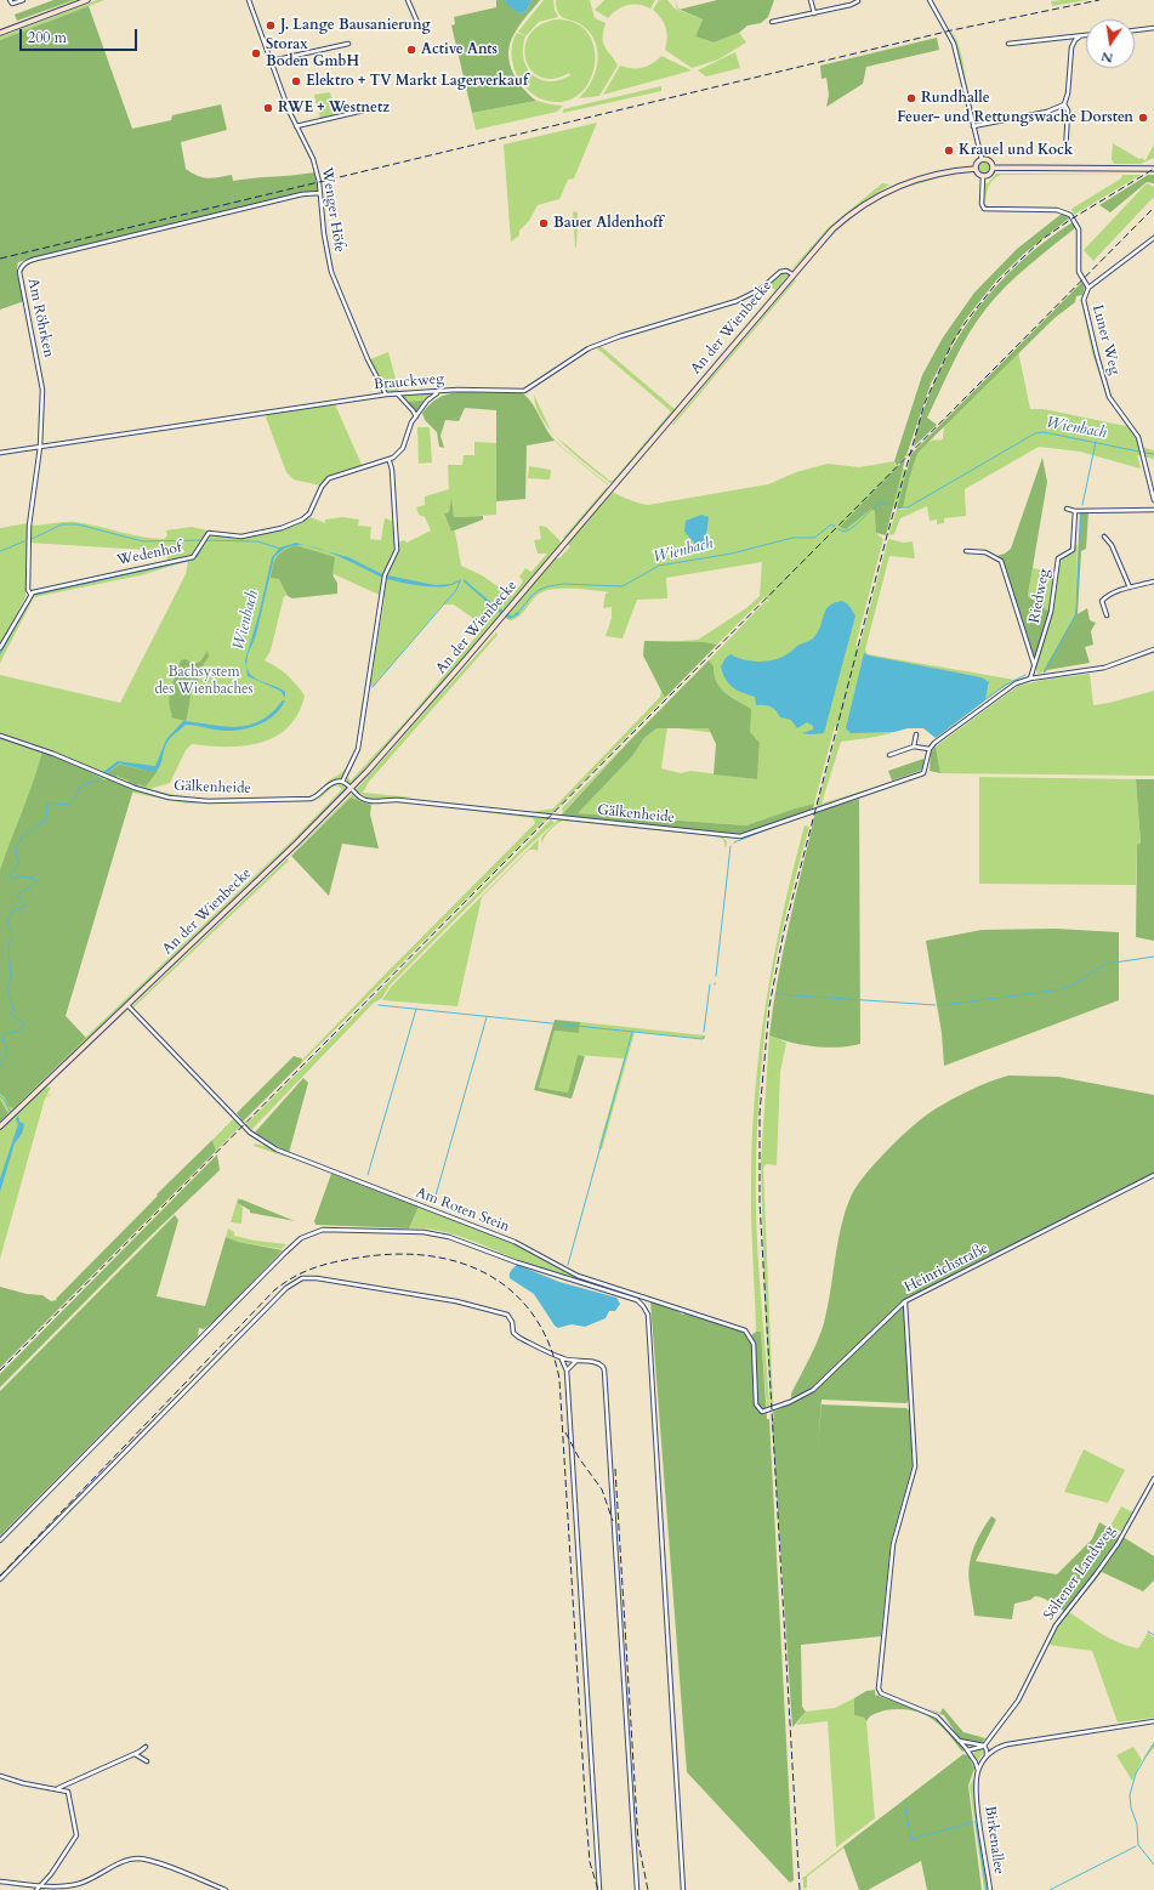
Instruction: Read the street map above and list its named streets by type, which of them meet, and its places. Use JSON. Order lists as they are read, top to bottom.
{
  "streets": {
    "street": [
      "Wenger Höfe",
      "Am Röhrken",
      "An der Wienbecke",
      "Luner Weg",
      "Brauckweg",
      "Wedenhof",
      "Riedweg",
      "Gälkenheide",
      "Am Roten Stein",
      "Heinrichstraße",
      "Söltener Landweg",
      "Birkenallee"
    ]
  },
  "crossings": [
    ["Wenger Höfe", "Am Röhrken"],
    ["Wenger Höfe", "Brauckweg"],
    ["Am Röhrken", "Brauckweg"],
    ["Am Röhrken", "Wedenhof"],
    ["An der Wienbecke", "Luner Weg"],
    ["An der Wienbecke", "Brauckweg"],
    ["An der Wienbecke", "Gälkenheide"],
    ["An der Wienbecke", "Am Roten Stein"],
    ["Am Roten Stein", "Heinrichstraße"]
  ],
  "water": ["Wienbach"],
  "parks": ["Bachsystem des Wienbaches"],
  "places": [
    "J. Lange Bausanierung",
    "Active Ants",
    "Storax Boden GmbH",
    "Elektro + TV Markt Lagerverkauf",
    "Rundhalle",
    "RWE + Westnetz",
    "Feuer- und Rettungswache Dorsten",
    "Krauel und Kock",
    "Bauer Aldenhoff"
  ],
  "scale_bar": "200 m",
  "north": "bottom"
}
